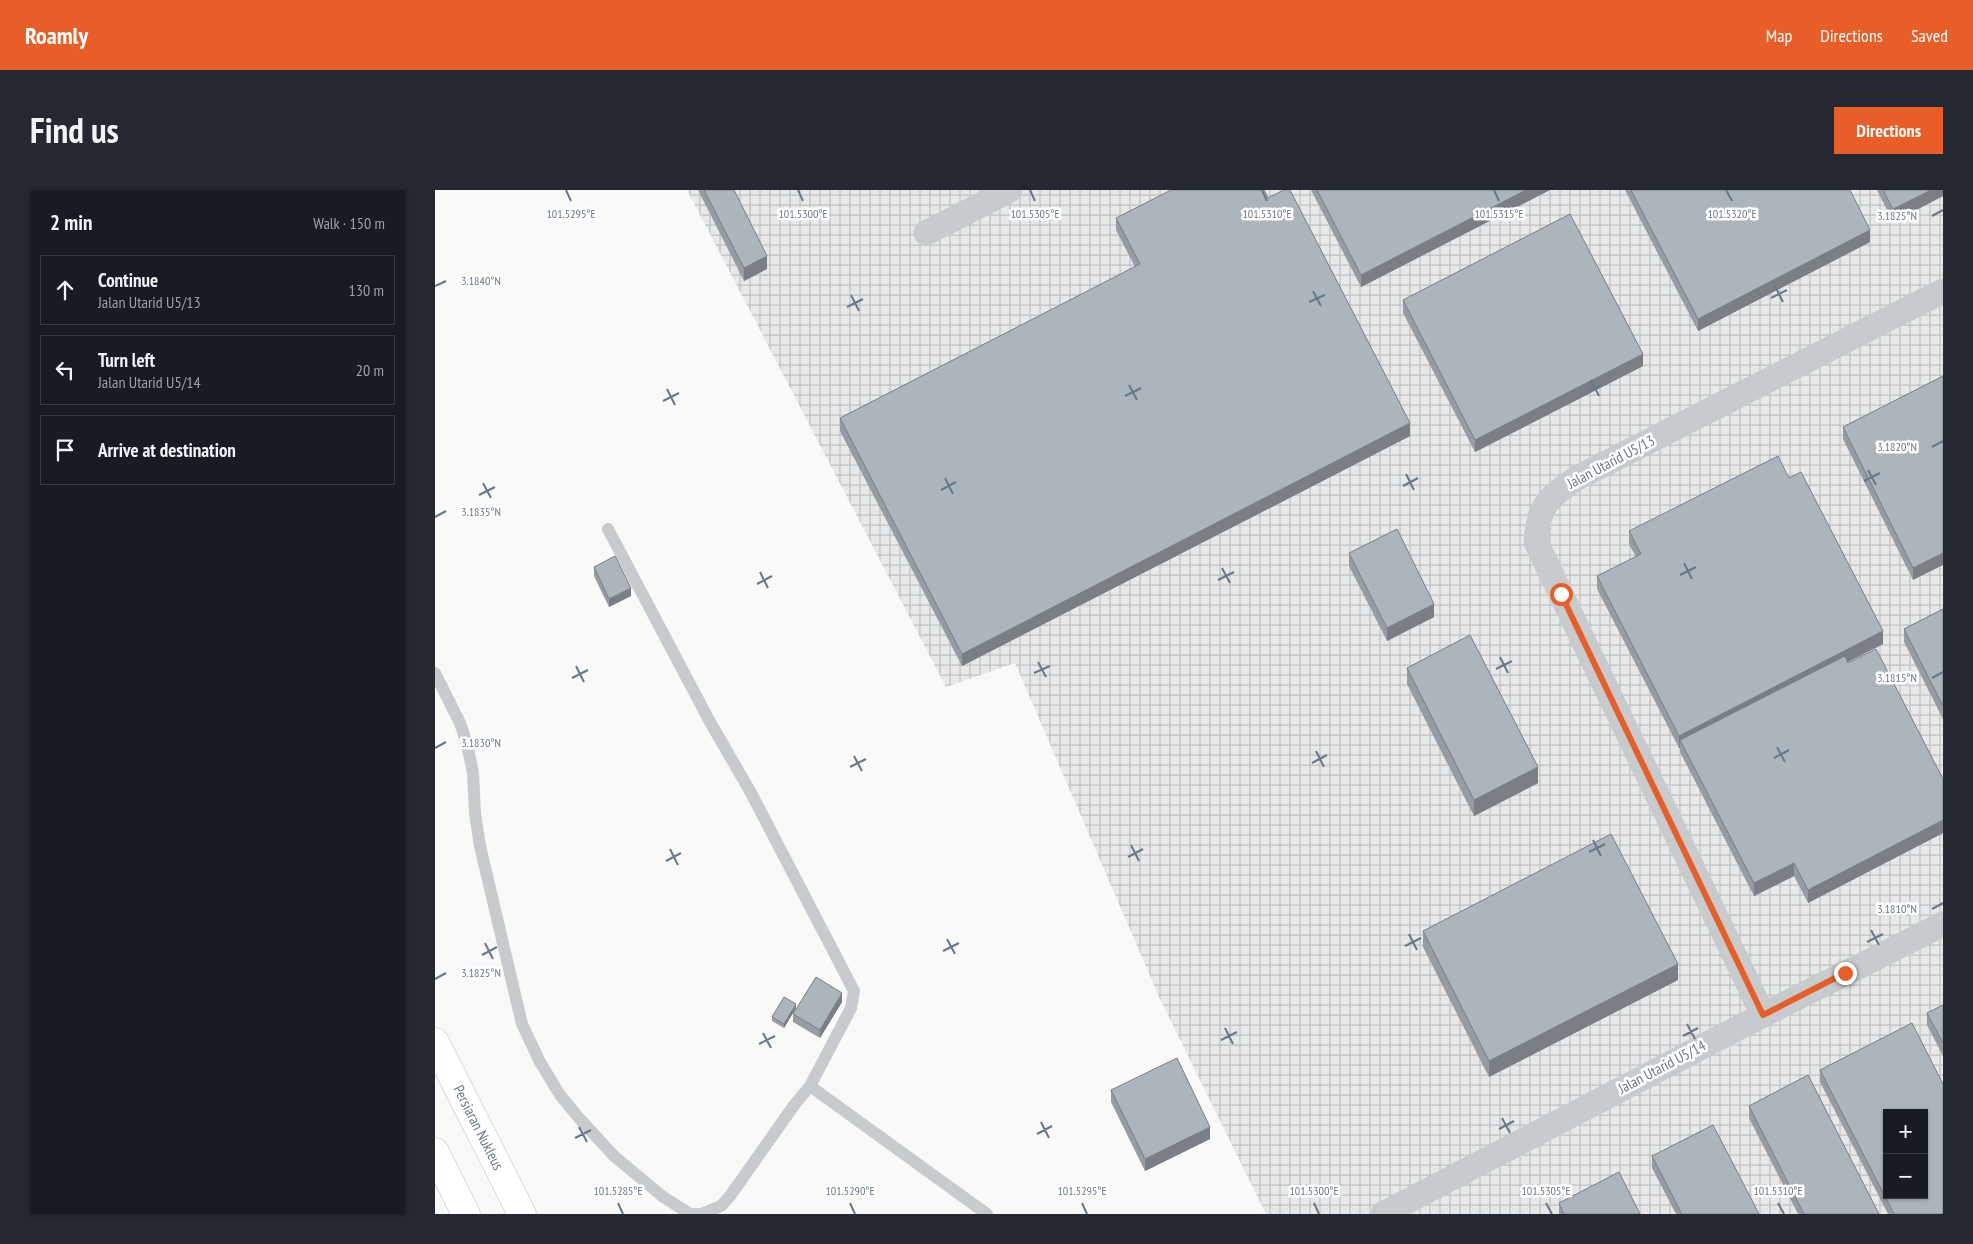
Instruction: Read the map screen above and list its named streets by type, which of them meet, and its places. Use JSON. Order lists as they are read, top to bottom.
{
  "streets": {
    "street": ["Jalan Utarid U5/13", "Jalan Utarid U5/14", "Persiaran Nukleus"]
  },
  "crossings": [
    ["Jalan Utarid U5/13", "Jalan Utarid U5/14"]
  ],
  "page": {
    "header": "Roamly",
    "nav": ["Map", "Directions", "Saved"],
    "title": "Find us",
    "buttons": "Directions",
    "heading": ["2 min", "Walk · 150 m"],
    "list": [
      ["Continue", "Jalan Utarid U5/13", "130 m"],
      ["Turn left", "Jalan Utarid U5/14", "20 m"],
      "Arrive at destination"
    ],
    "map_buttons": ["+", "−"]
  },
  "coordinates": [
    "101.5295°E",
    "101.5300°E",
    "101.5305°E",
    "101.5310°E",
    "101.5315°E",
    "101.5320°E",
    "3.1825°N",
    "3.1840°N",
    "3.1820°N",
    "3.1835°N",
    "3.1815°N",
    "3.1830°N",
    "3.1810°N",
    "101.5285°E",
    "101.5290°E"
  ]
}
